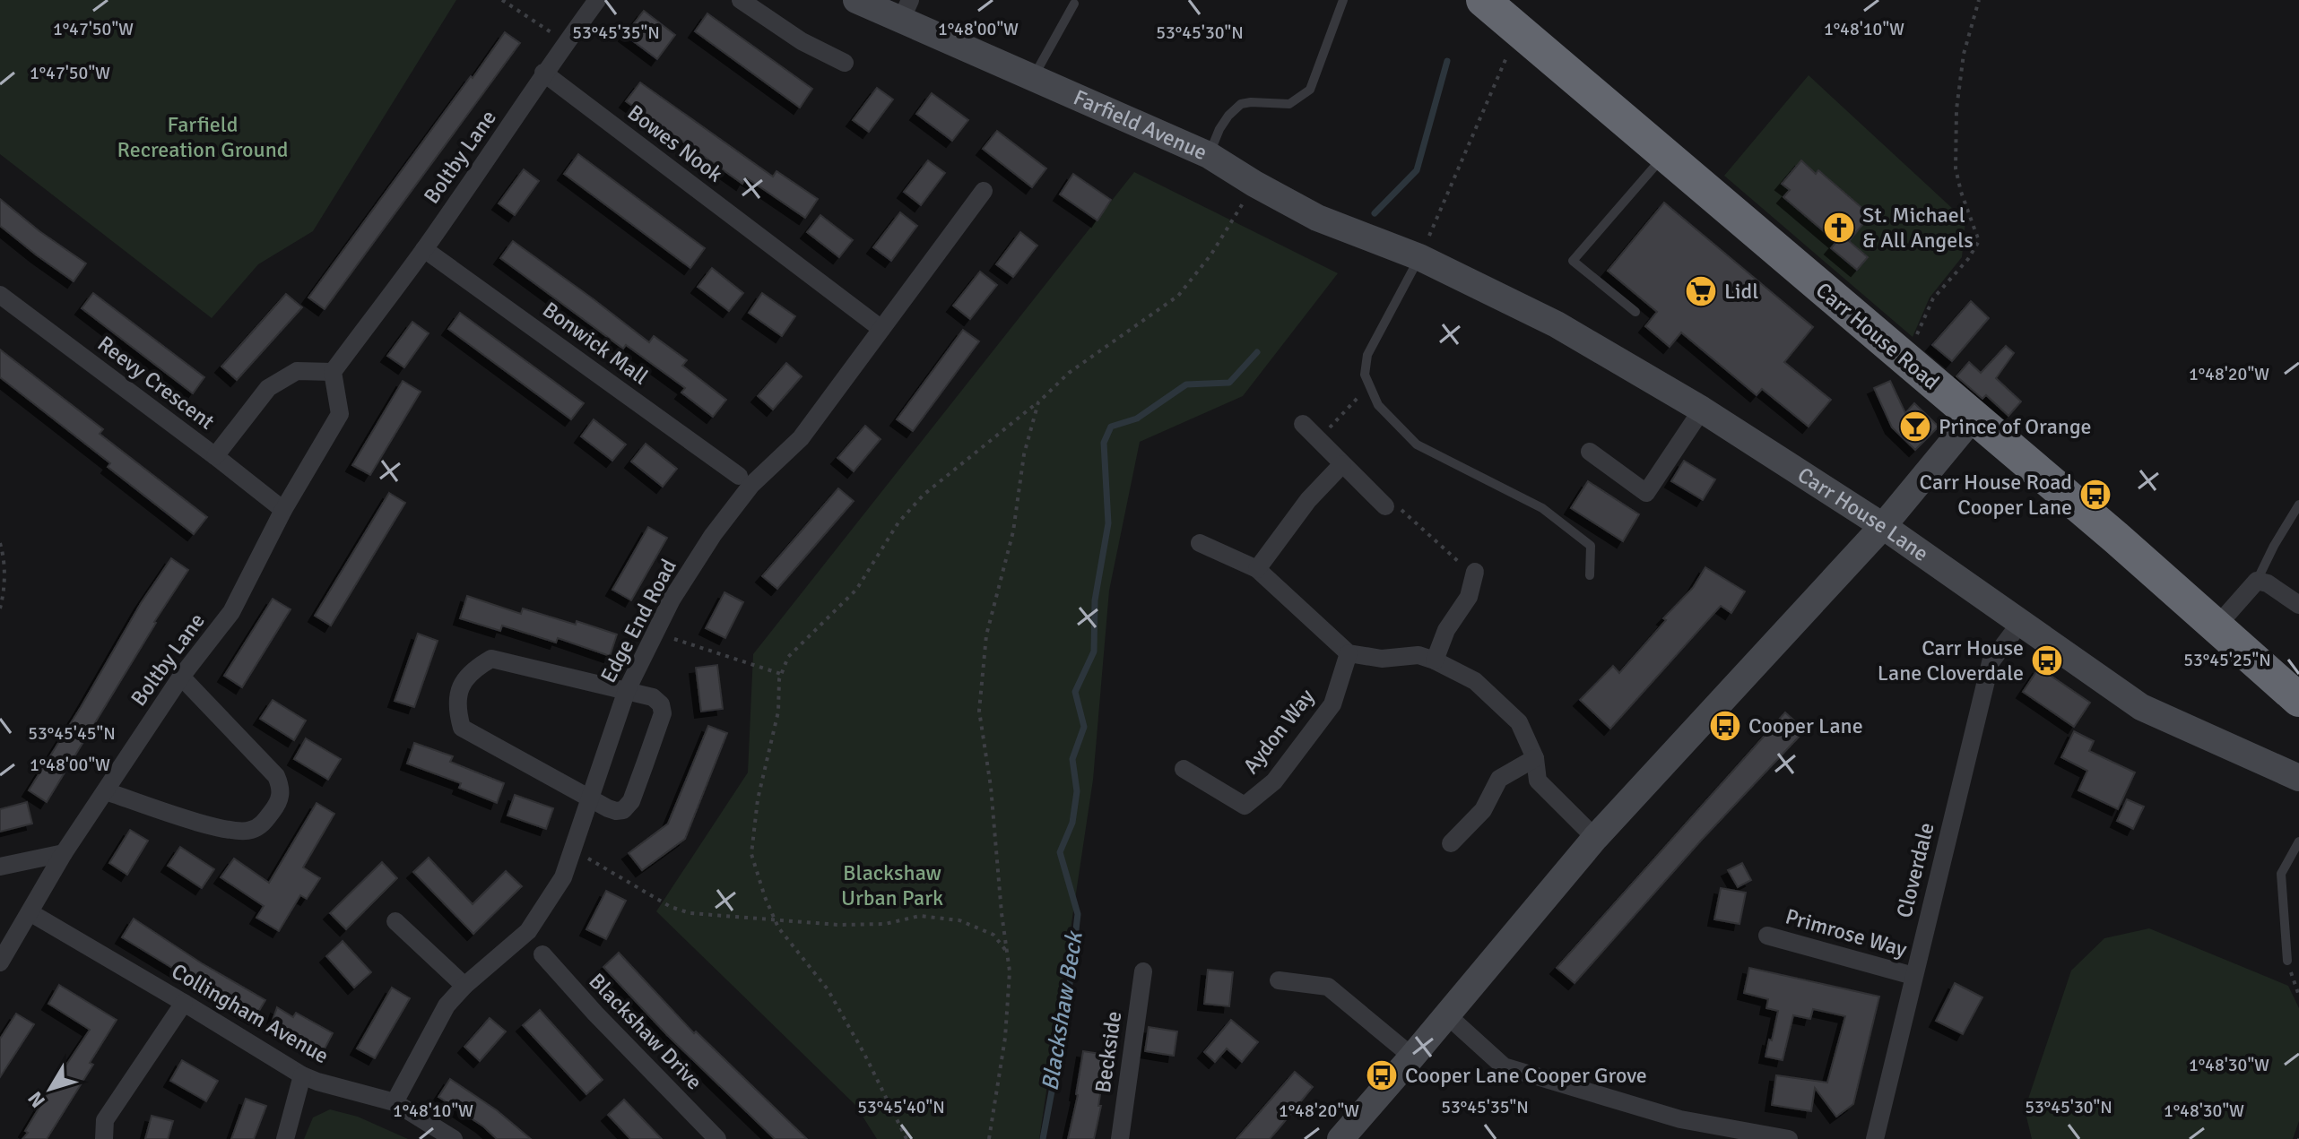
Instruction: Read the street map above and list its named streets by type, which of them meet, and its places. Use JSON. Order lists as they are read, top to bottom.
{
  "streets": {
    "highway": ["Carr House Road"],
    "street": [
      "Farfield Avenue",
      "Bowes Nook",
      "Boltby Lane",
      "Bonwick Mall",
      "Reevy Crescent",
      "Carr House Lane",
      "Edge End Road",
      "Aydon Way",
      "Cloverdale",
      "Primrose Way",
      "Collingham Avenue",
      "Blackshaw Drive",
      "Beckside"
    ]
  },
  "crossings": [
    ["Farfield Avenue", "Carr House Lane"],
    ["Bowes Nook", "Boltby Lane"],
    ["Bowes Nook", "Edge End Road"],
    ["Boltby Lane", "Bonwick Mall"],
    ["Boltby Lane", "Reevy Crescent"],
    ["Boltby Lane", "Collingham Avenue"],
    ["Carr House Lane", "Cloverdale"],
    ["Edge End Road", "Collingham Avenue"],
    ["Cloverdale", "Primrose Way"]
  ],
  "water": ["Blackshaw Beck"],
  "parks": ["Farfield Recreation Ground", "Blackshaw Urban Park"],
  "places": {
    "church": ["St. Michael & All Angels"],
    "supermarket": ["Lidl"],
    "bar": ["Prince of Orange"],
    "bus stop": [
      "Carr House Road Cooper Lane",
      "Carr House Lane Cloverdale",
      "Cooper Lane",
      "Cooper Lane Cooper Grove"
    ]
  },
  "north": "bottom left",
  "coordinates": [
    "1°47'50\"W",
    "1°48'00\"W",
    "1°48'10\"W",
    "53°45'35\"N",
    "53°45'30\"N",
    "1°48'20\"W",
    "53°45'25\"N",
    "53°45'45\"N",
    "1°48'30\"W",
    "53°45'40\"N"
  ]
}
